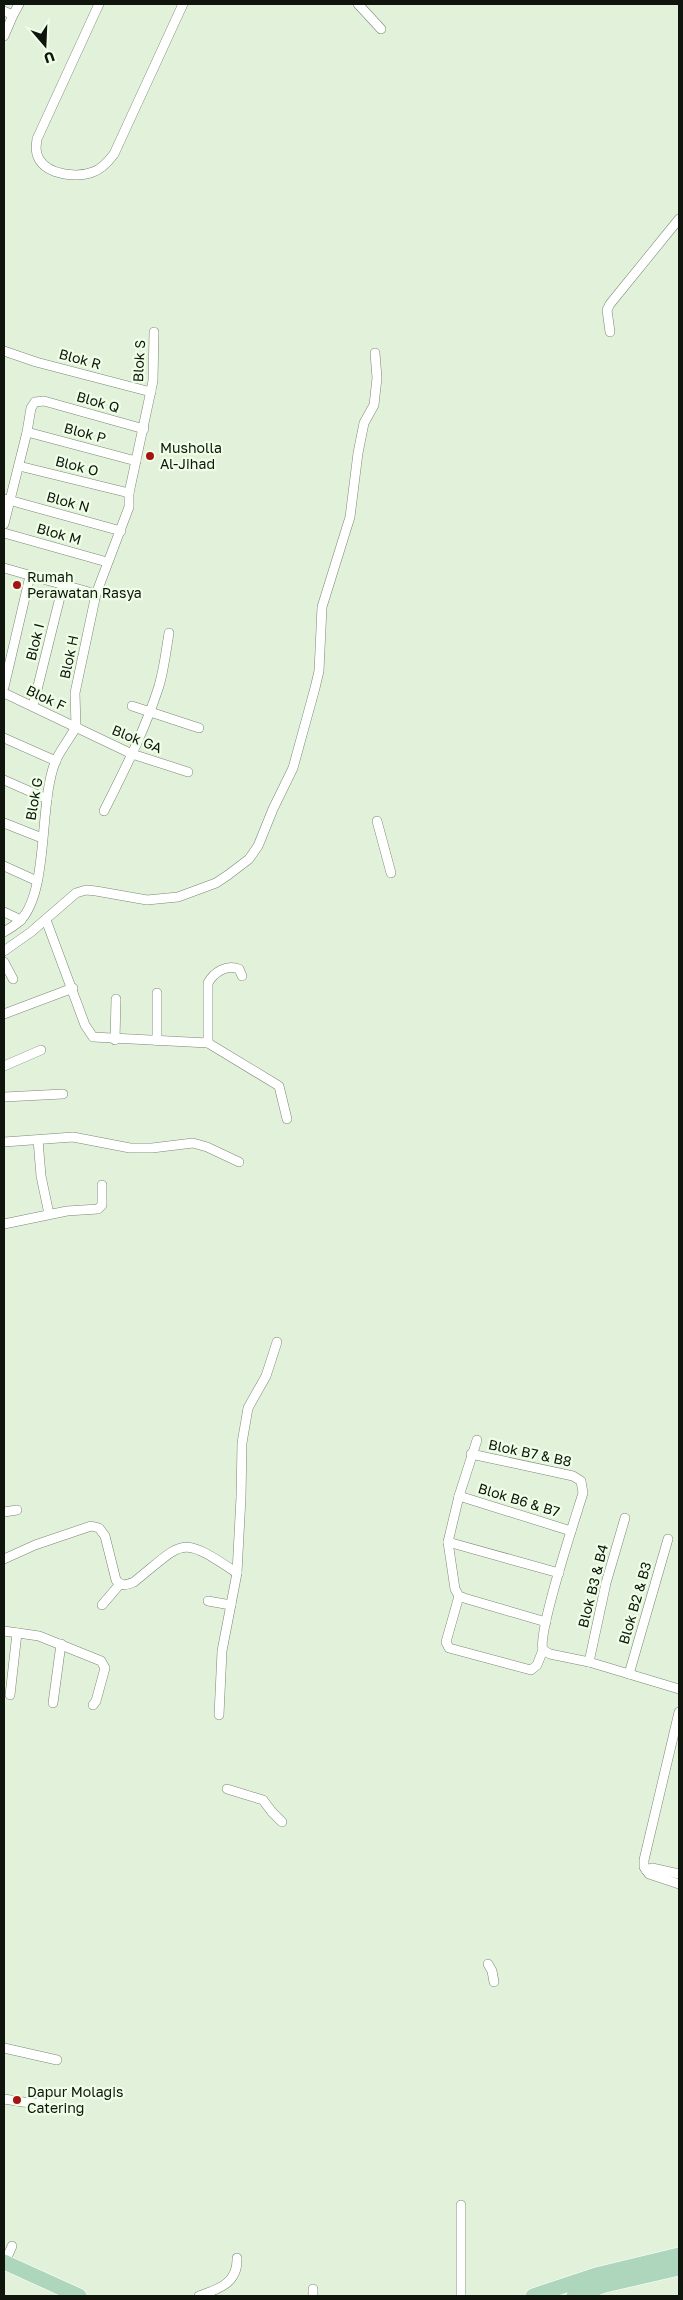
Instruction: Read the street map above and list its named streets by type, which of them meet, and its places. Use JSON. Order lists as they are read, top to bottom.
{
  "streets": {
    "street": [
      "Blok R",
      "Blok S",
      "Blok Q",
      "Blok P",
      "Blok O",
      "Blok N",
      "Blok M",
      "Blok I",
      "Blok H",
      "Blok F",
      "Blok GA",
      "Blok G",
      "Blok B7 & B8",
      "Blok B6 & B7",
      "Blok B3 & B4",
      "Blok B2 & B3"
    ]
  },
  "crossings": [
    ["Blok R", "Blok S"],
    ["Blok S", "Blok Q"],
    ["Blok S", "Blok P"],
    ["Blok S", "Blok O"],
    ["Blok S", "Blok H"],
    ["Blok Q", "Blok P"],
    ["Blok O", "Blok H"],
    ["Blok N", "Blok H"],
    ["Blok M", "Blok H"],
    ["Blok I", "Blok F"],
    ["Blok H", "Blok F"],
    ["Blok H", "Blok GA"],
    ["Blok H", "Blok G"],
    ["Blok F", "Blok GA"],
    ["Blok F", "Blok G"],
    ["Blok GA", "Blok G"],
    ["Blok B7 & B8", "Blok B6 & B7"]
  ],
  "places": ["Musholla Al-Jihad", "Rumah Perawatan Rasya", "Dapur Molagis Catering"],
  "north": "bottom"
}
